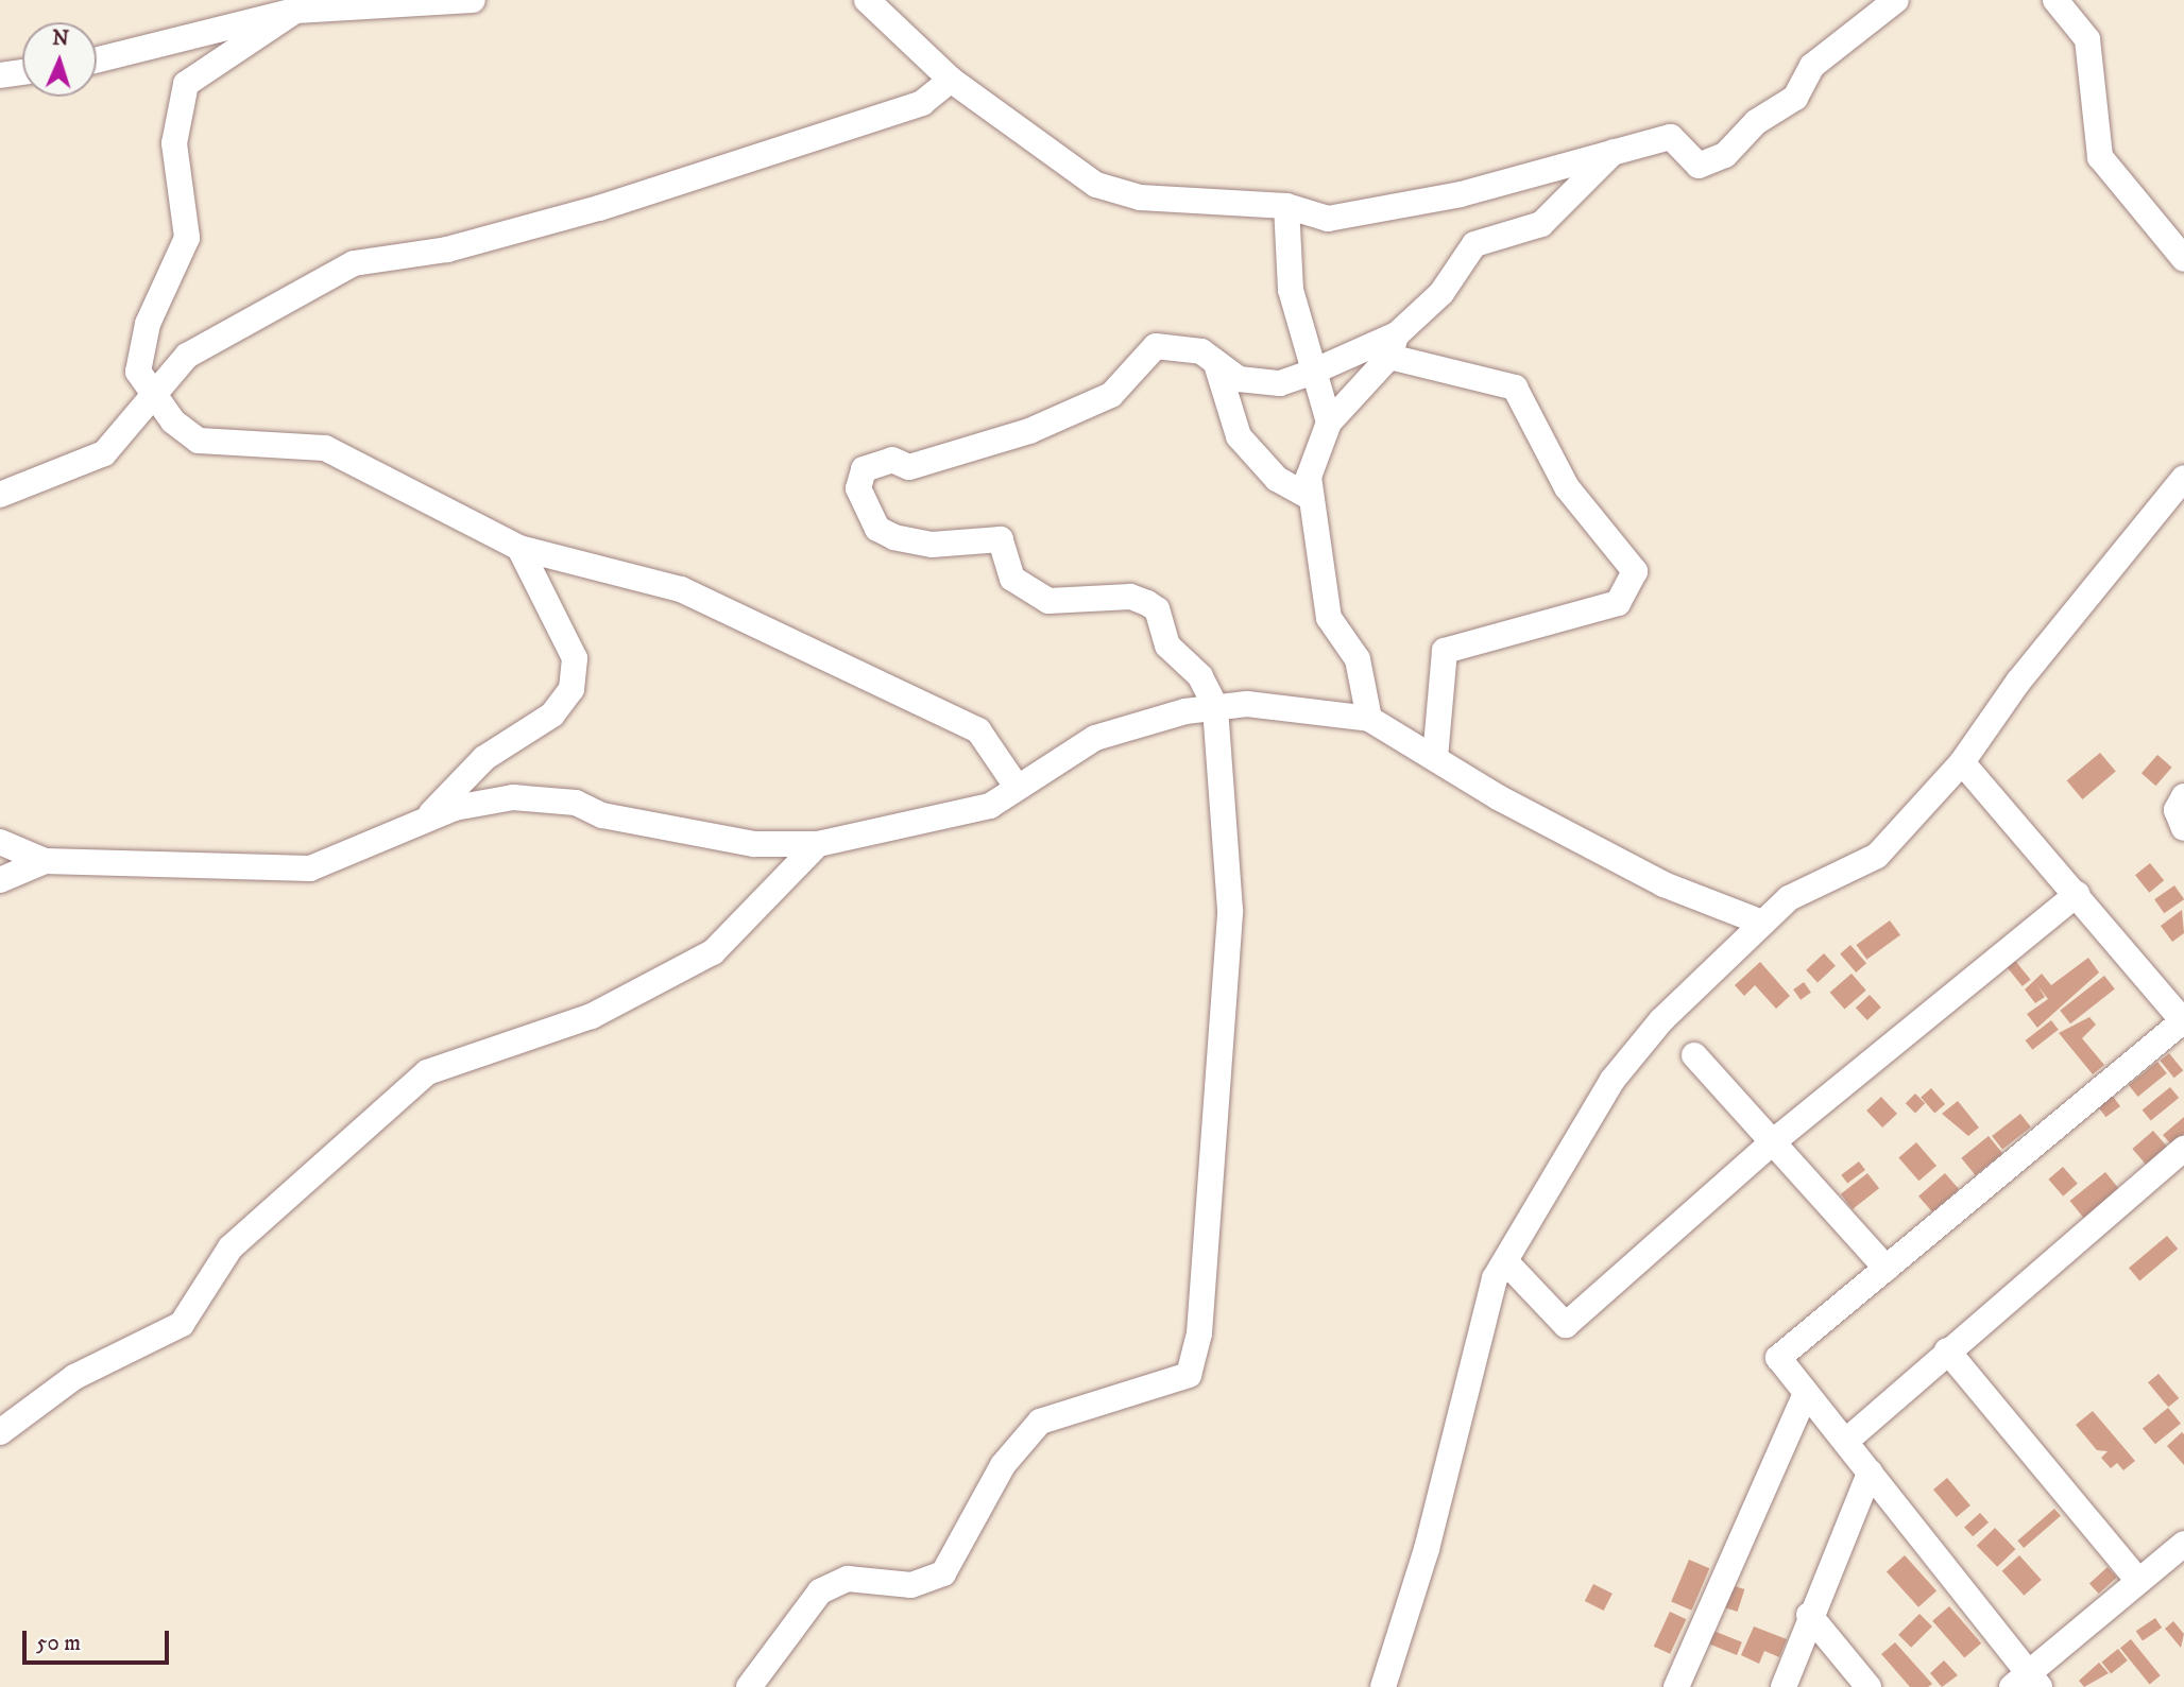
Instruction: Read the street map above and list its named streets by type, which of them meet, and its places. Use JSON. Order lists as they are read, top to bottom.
{
  "scale_bar": "50 m",
  "north": "top"
}
